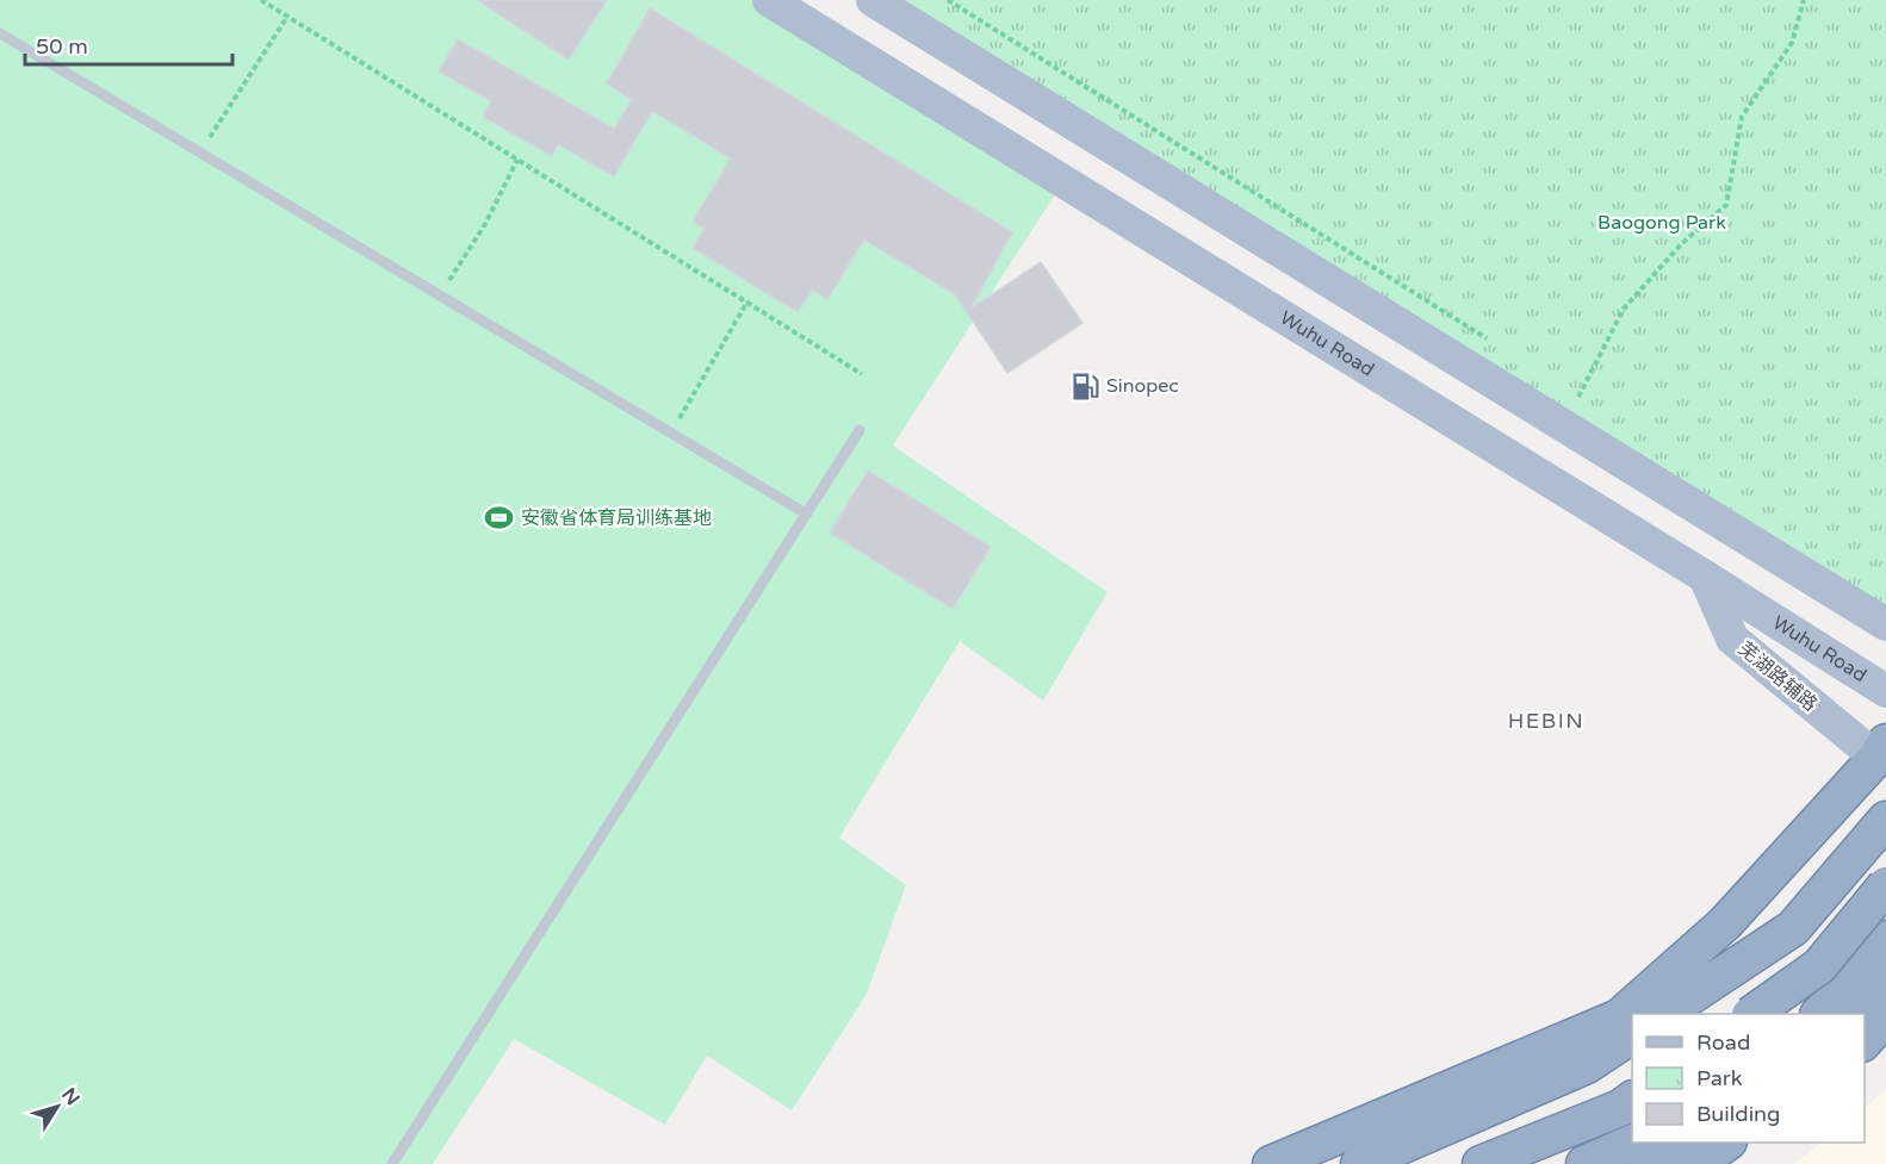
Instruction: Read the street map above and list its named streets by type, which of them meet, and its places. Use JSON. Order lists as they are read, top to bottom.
{
  "streets": {
    "main road": ["Wuhu Road", "芜湖路辅路"]
  },
  "crossings": [
    ["Wuhu Road", "芜湖路辅路"]
  ],
  "districts": ["HEBIN"],
  "parks": ["Baogong Park"],
  "places": {
    "fuel station": ["Sinopec"],
    "sports": ["安徽省体育局训练基地"]
  },
  "legend": ["Road", "Park", "Building"],
  "scale_bar": "50 m",
  "north": "top right"
}
